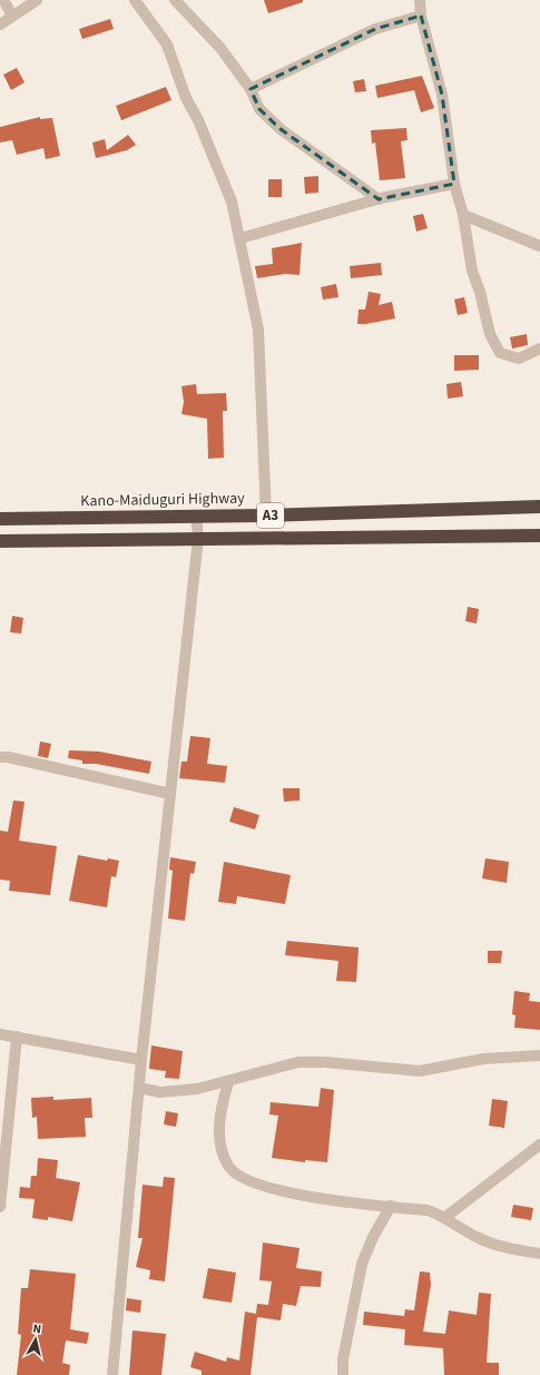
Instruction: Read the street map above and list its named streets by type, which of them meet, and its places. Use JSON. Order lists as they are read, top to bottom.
{
  "streets": {
    "highway": ["Kano-Maiduguri Highway", "A3"]
  },
  "north": "top"
}
